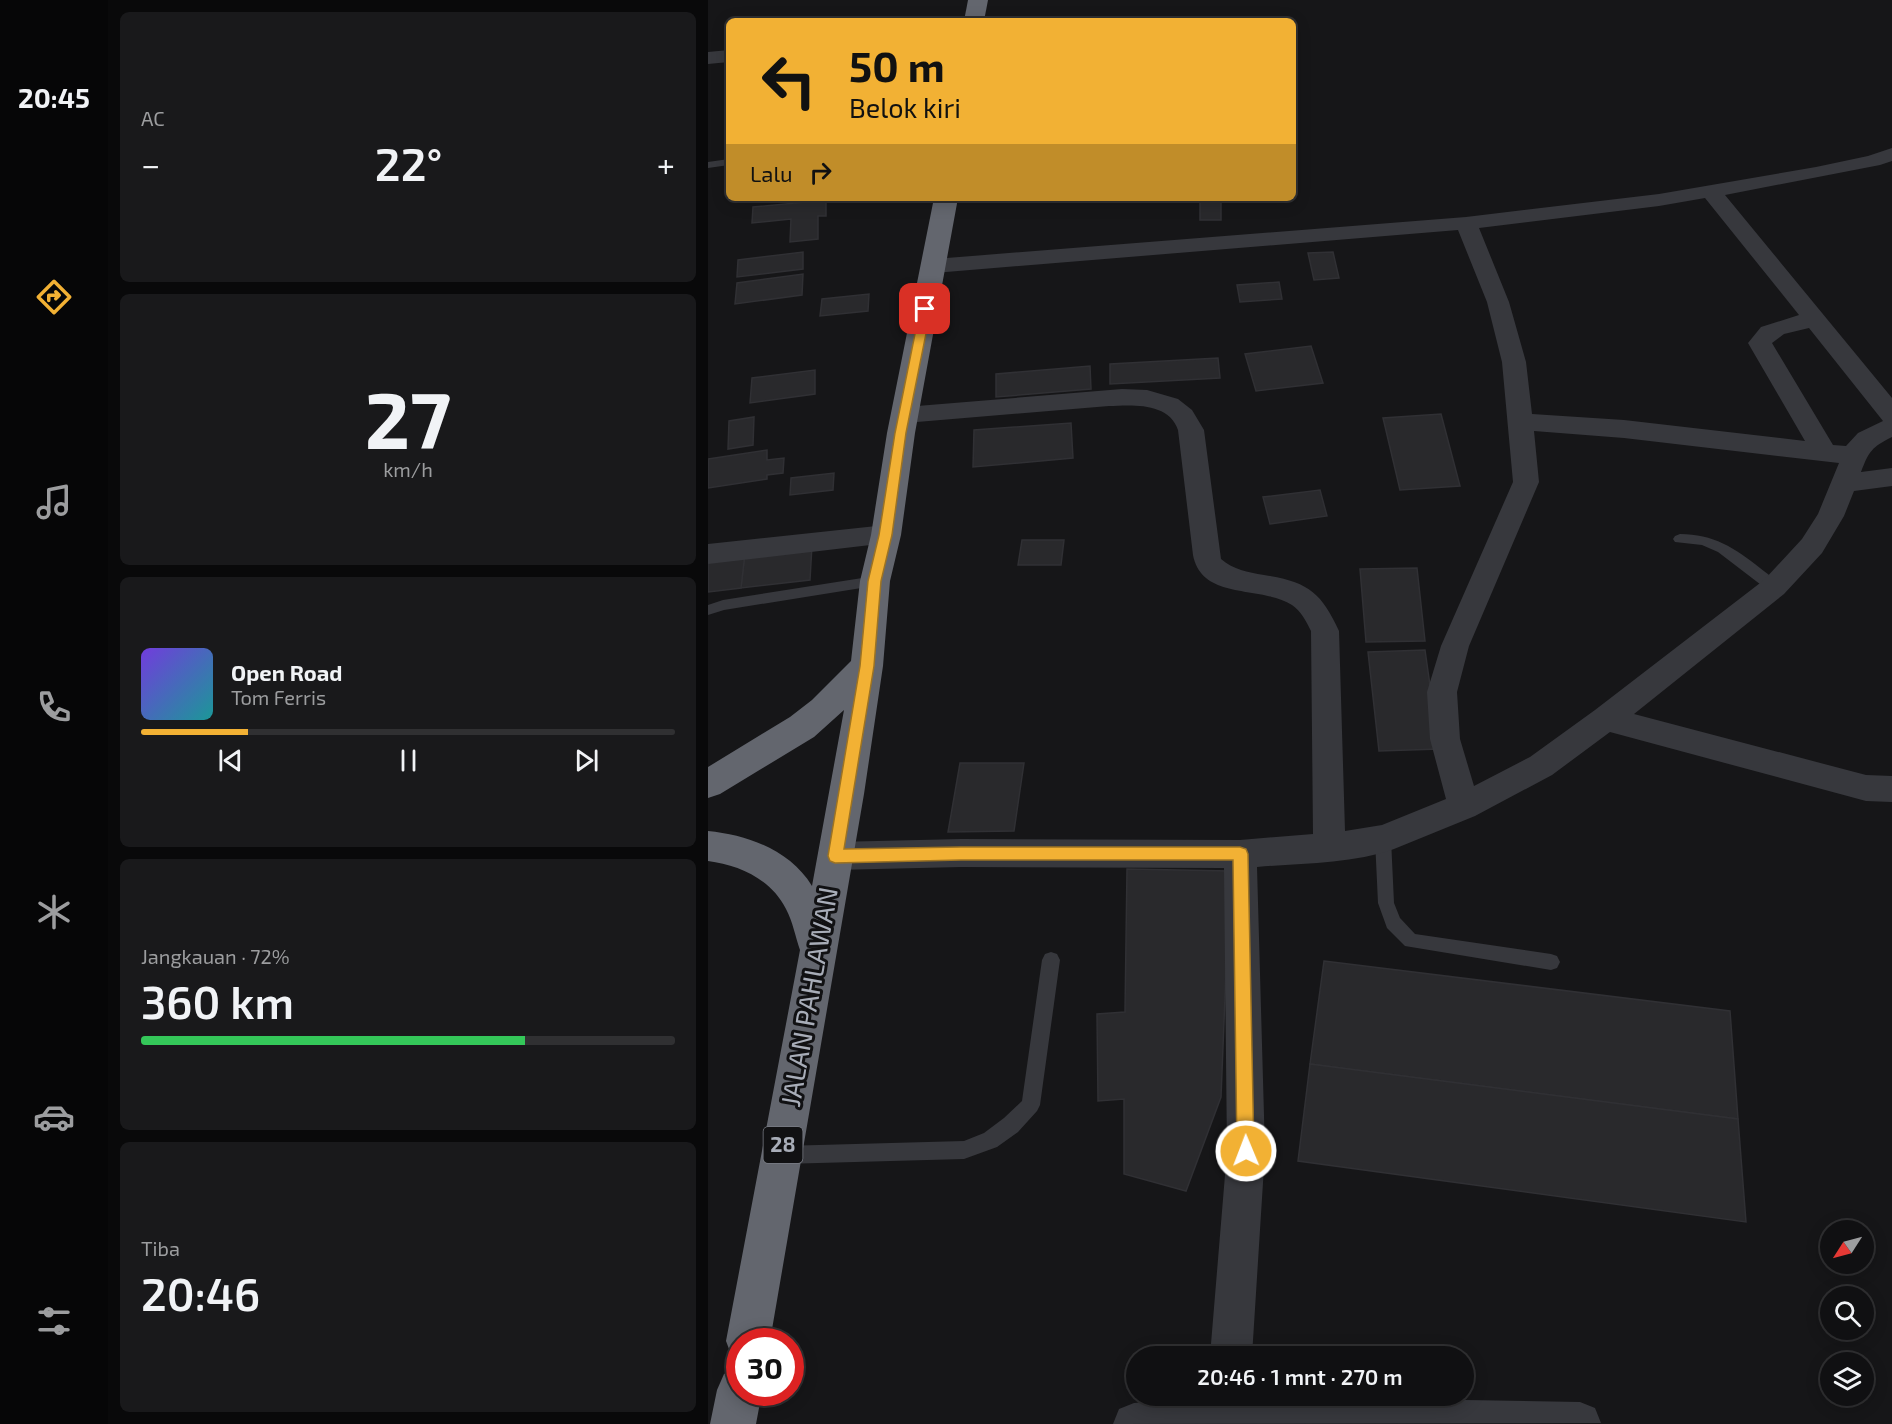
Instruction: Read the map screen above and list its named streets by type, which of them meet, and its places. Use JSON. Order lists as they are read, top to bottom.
{
  "streets": {
    "highway": ["JALAN PAHLAWAN", "28"]
  },
  "crossings": [
    ["JALAN PAHLAWAN", "28"]
  ],
  "north": "bottom left",
  "page": {
    "tabs": "20:45",
    "tile": [
      "AC",
      ["27", "km/h"],
      ["Jangkauan · 72%", "360 km"],
      ["Tiba", "20:46"]
    ],
    "turn": ["50 m", "Belok kiri"],
    "heat": ["−", "22°", "+"],
    "then": "Lalu",
    "song": ["Open Road", "Tom Ferris"],
    "limit": "30",
    "trip": "20:46 · 1 mnt · 270 m"
  }
}
